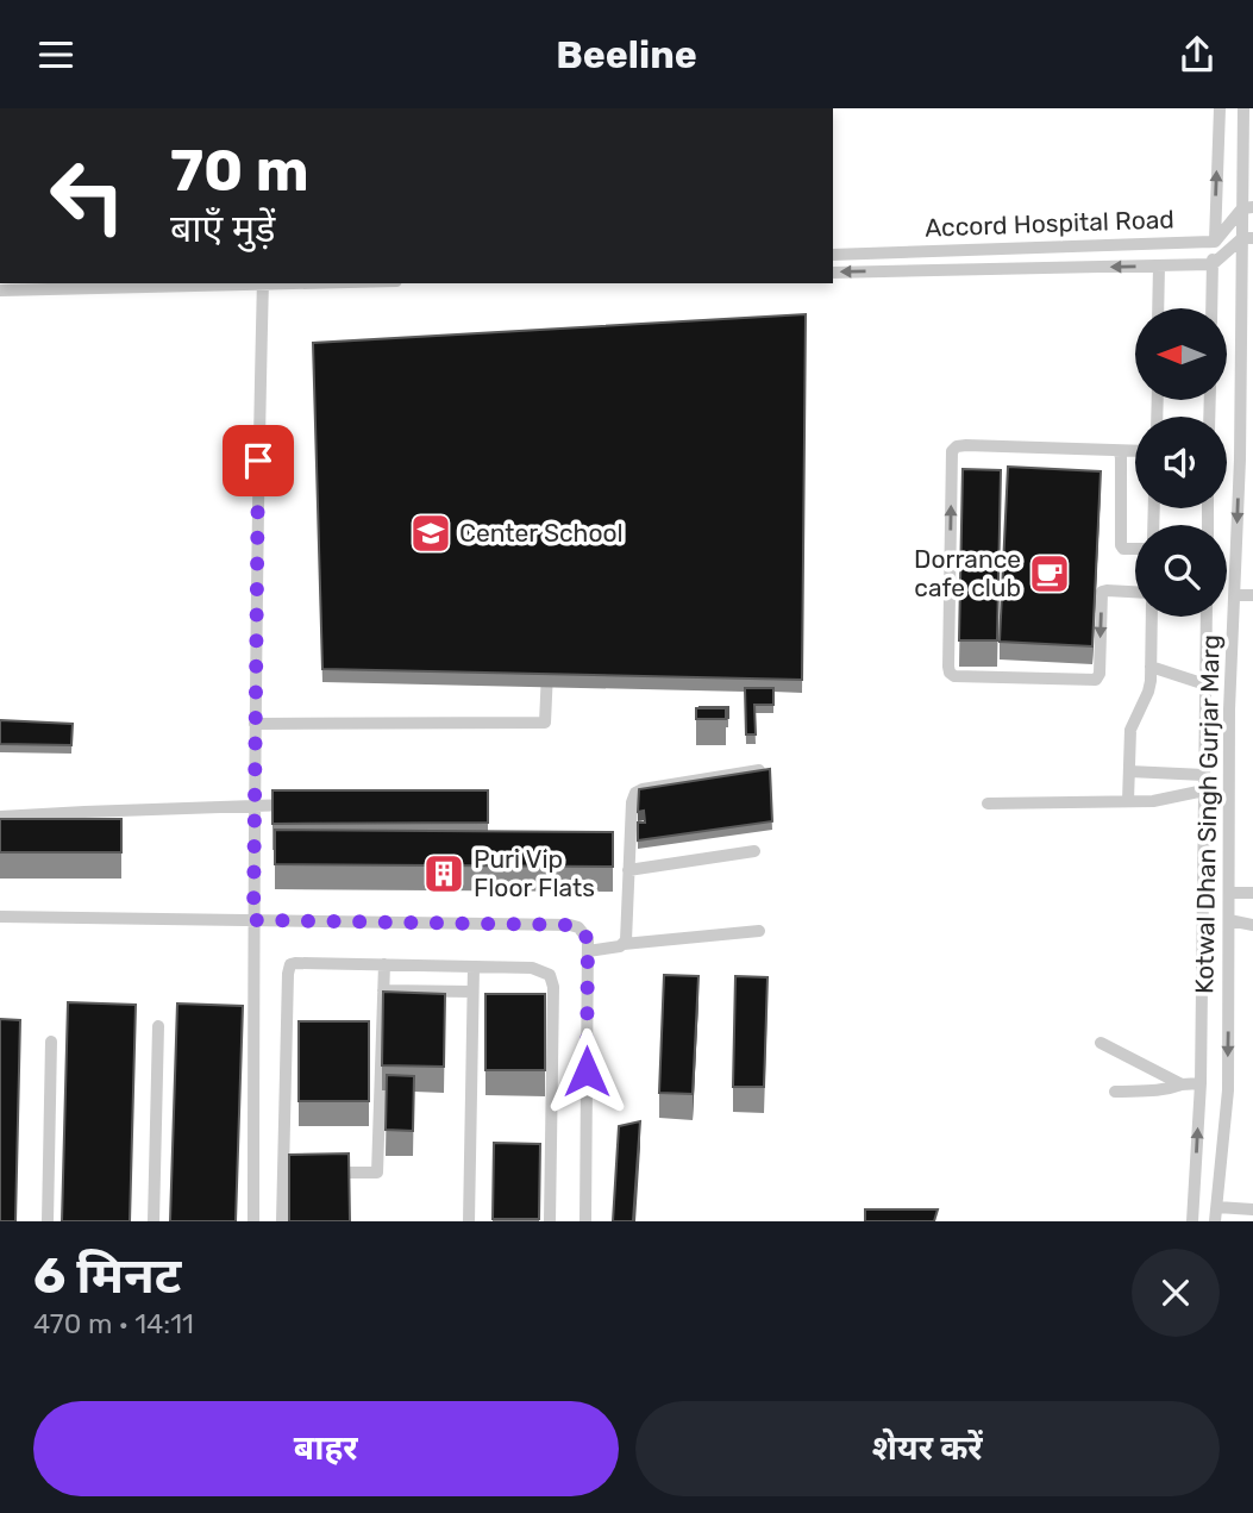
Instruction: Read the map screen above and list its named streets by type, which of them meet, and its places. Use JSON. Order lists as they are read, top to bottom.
{
  "streets": {
    "street": ["Accord Hospital Road", "Kotwal Dhan Singh Gurjar Marg"]
  },
  "places": {
    "school or university": ["Center School"],
    "cafe": ["Dorrance cafe club"],
    "building": ["Puri Vip Floor Flats"]
  },
  "north": "left",
  "page": {
    "header": "Beeline",
    "turn": ["70 m", "बाएँ मुड़ें"],
    "heading": ["6 मिनट", "470 m · 14:11"],
    "buttons": ["बाहर", "शेयर करें"]
  }
}
